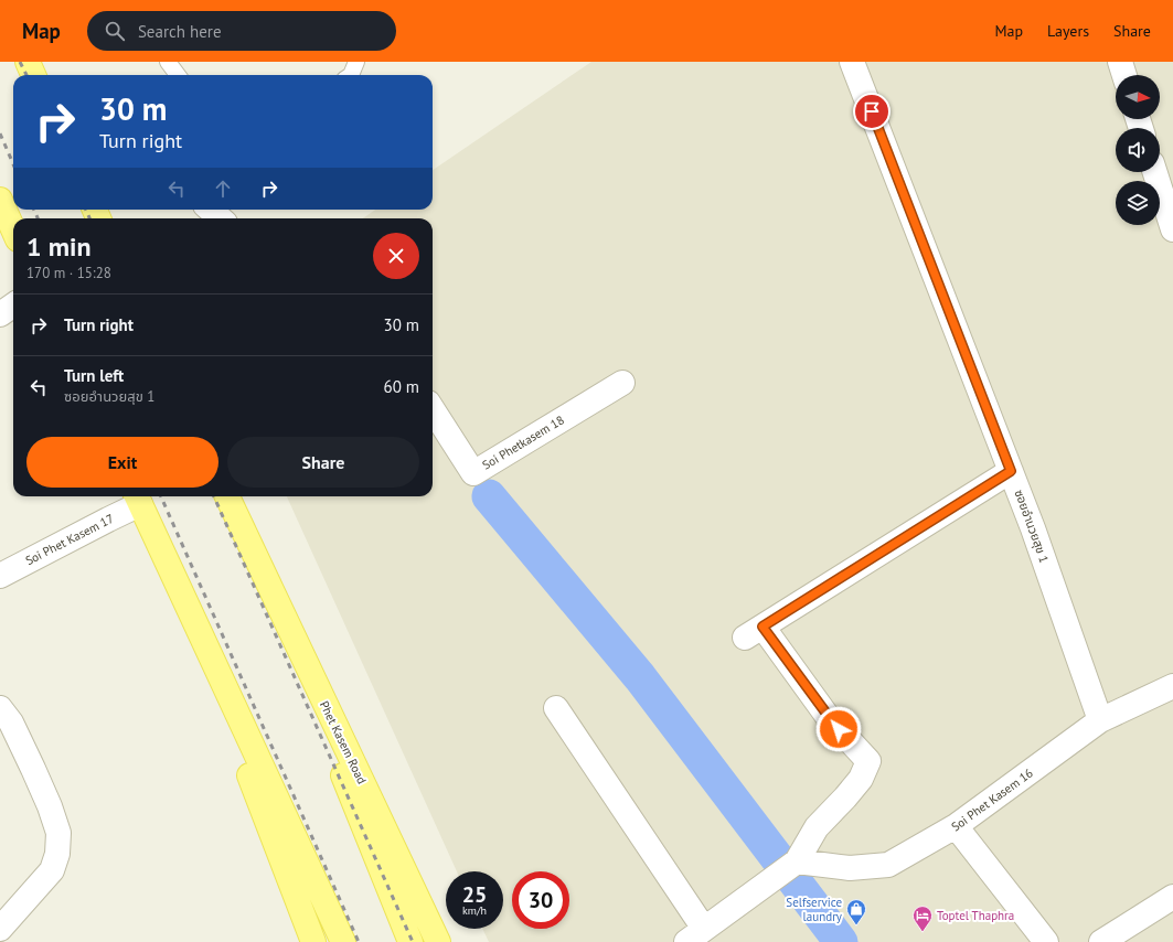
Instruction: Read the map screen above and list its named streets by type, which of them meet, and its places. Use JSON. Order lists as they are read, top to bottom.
{
  "streets": {
    "main road": ["Phet Kasem Road"],
    "street": [
      "Soi Phetkasem 18",
      "ซอยอำนวยสุข 1",
      "Soi Phet Kasem 17",
      "Soi Phet Kasem 16"
    ]
  },
  "crossings": [
    ["ซอยอำนวยสุข 1", "Soi Phet Kasem 16"]
  ],
  "places": {
    "shop": ["Selfservice laundry"],
    "hotel": ["Toptel Thaphra"]
  },
  "north": "right",
  "page": {
    "header": "Map",
    "search": "Search here",
    "nav": ["Map", "Layers", "Share"],
    "turn": ["30 m", "Turn right"],
    "heading": ["1 min", "170 m · 15:28"],
    "list": [
      {
        "name": "Turn right",
        "value": "30 m"
      },
      {
        "name": "Turn left",
        "note": "ซอยอำนวยสุข 1",
        "value": "60 m"
      }
    ],
    "buttons": ["Exit", "Share"],
    "speed": "25 km/h",
    "limit": "30"
  }
}
